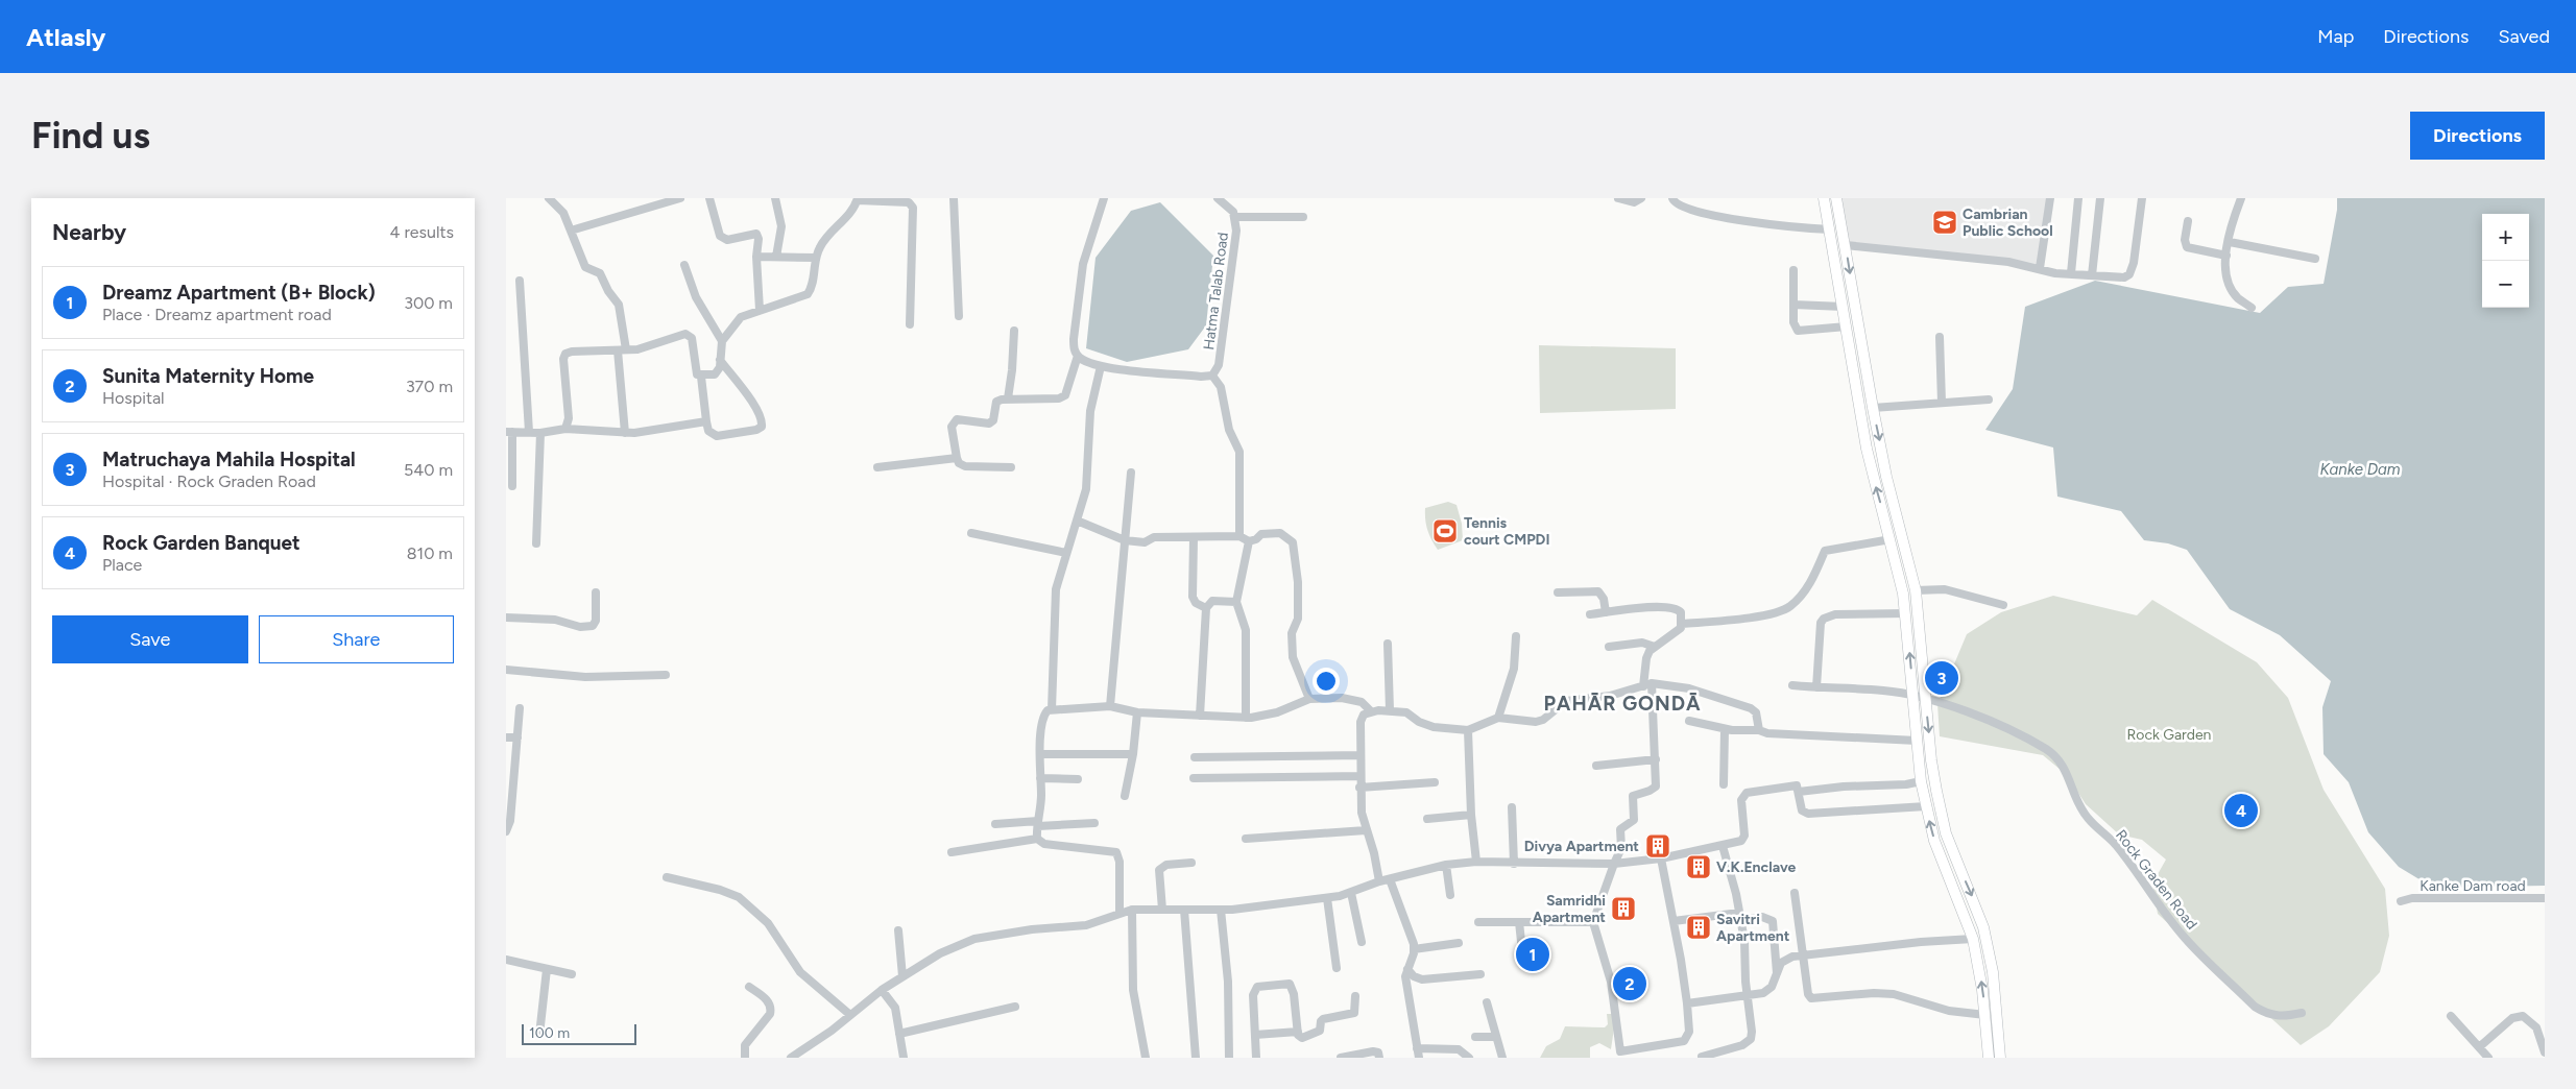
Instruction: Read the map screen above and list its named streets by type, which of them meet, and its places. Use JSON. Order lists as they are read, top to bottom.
{
  "streets": {
    "street": ["Hatma Talab Road", "Rock Graden Road", "Kanke Dam road"]
  },
  "districts": ["PAHĀR GONDĀ"],
  "water": ["Kanke Dam"],
  "parks": ["Rock Garden"],
  "places": {
    "school or university": ["Cambrian Public School"],
    "sports": ["Tennis court CMPDI"],
    "building": [
      "Divya Apartment",
      "V.K.Enclave",
      "Samridhi Apartment",
      "Savitri Apartment"
    ]
  },
  "scale_bar": "100 m",
  "page": {
    "header": "Atlasly",
    "nav": ["Map", "Directions", "Saved"],
    "buttons": [
      "Directions",
      ["Save", "Share"]
    ],
    "title": "Find us",
    "heading": ["Nearby", "4 results"],
    "map_buttons": ["+", "−"],
    "list": [
      {
        "mark": "1",
        "name": "Dreamz Apartment (B+ Block)",
        "note": "Place · Dreamz apartment road",
        "value": "300 m"
      },
      {
        "mark": "2",
        "name": "Sunita Maternity Home",
        "note": "Hospital",
        "value": "370 m"
      },
      {
        "mark": "3",
        "name": "Matruchaya Mahila Hospital",
        "note": "Hospital · Rock Graden Road",
        "value": "540 m"
      },
      {
        "mark": "4",
        "name": "Rock Garden Banquet",
        "note": "Place",
        "value": "810 m"
      }
    ],
    "pins": [
      "3",
      "4",
      "1",
      "2"
    ],
    "scale": "100 m"
  }
}
